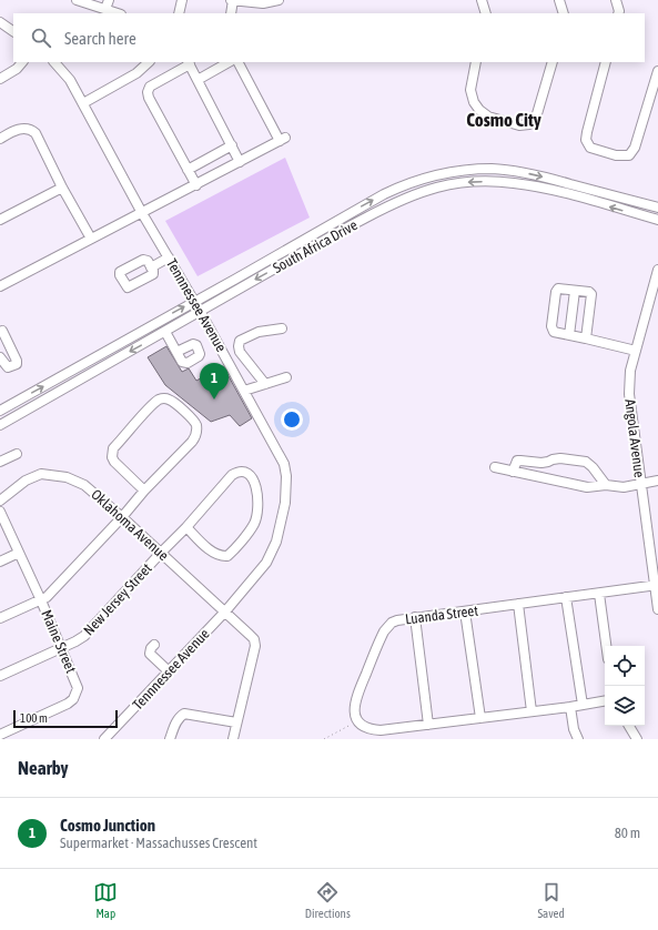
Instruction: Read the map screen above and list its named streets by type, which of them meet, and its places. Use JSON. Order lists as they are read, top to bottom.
{
  "streets": {
    "street": [
      "South Africa Drive",
      "Tennnessee Avenue",
      "Angola Avenue",
      "Oklahoma Avenue",
      "New Jersey Street",
      "Luanda Street",
      "Maine Street"
    ]
  },
  "crossings": [
    ["South Africa Drive", "Tennnessee Avenue"],
    ["Tennnessee Avenue", "Oklahoma Avenue"],
    ["Angola Avenue", "Luanda Street"],
    ["Oklahoma Avenue", "New Jersey Street"],
    ["New Jersey Street", "Maine Street"]
  ],
  "districts": ["Cosmo City"],
  "scale_bar": "100 m",
  "page": {
    "search": "Search here",
    "pins": "1",
    "scale": "100 m",
    "heading": "Nearby",
    "list": [
      {
        "mark": "1",
        "name": "Cosmo Junction",
        "note": "Supermarket · Massachusses Crescent",
        "value": "80 m"
      }
    ],
    "nav": ["Map", "Directions", "Saved"]
  }
}
